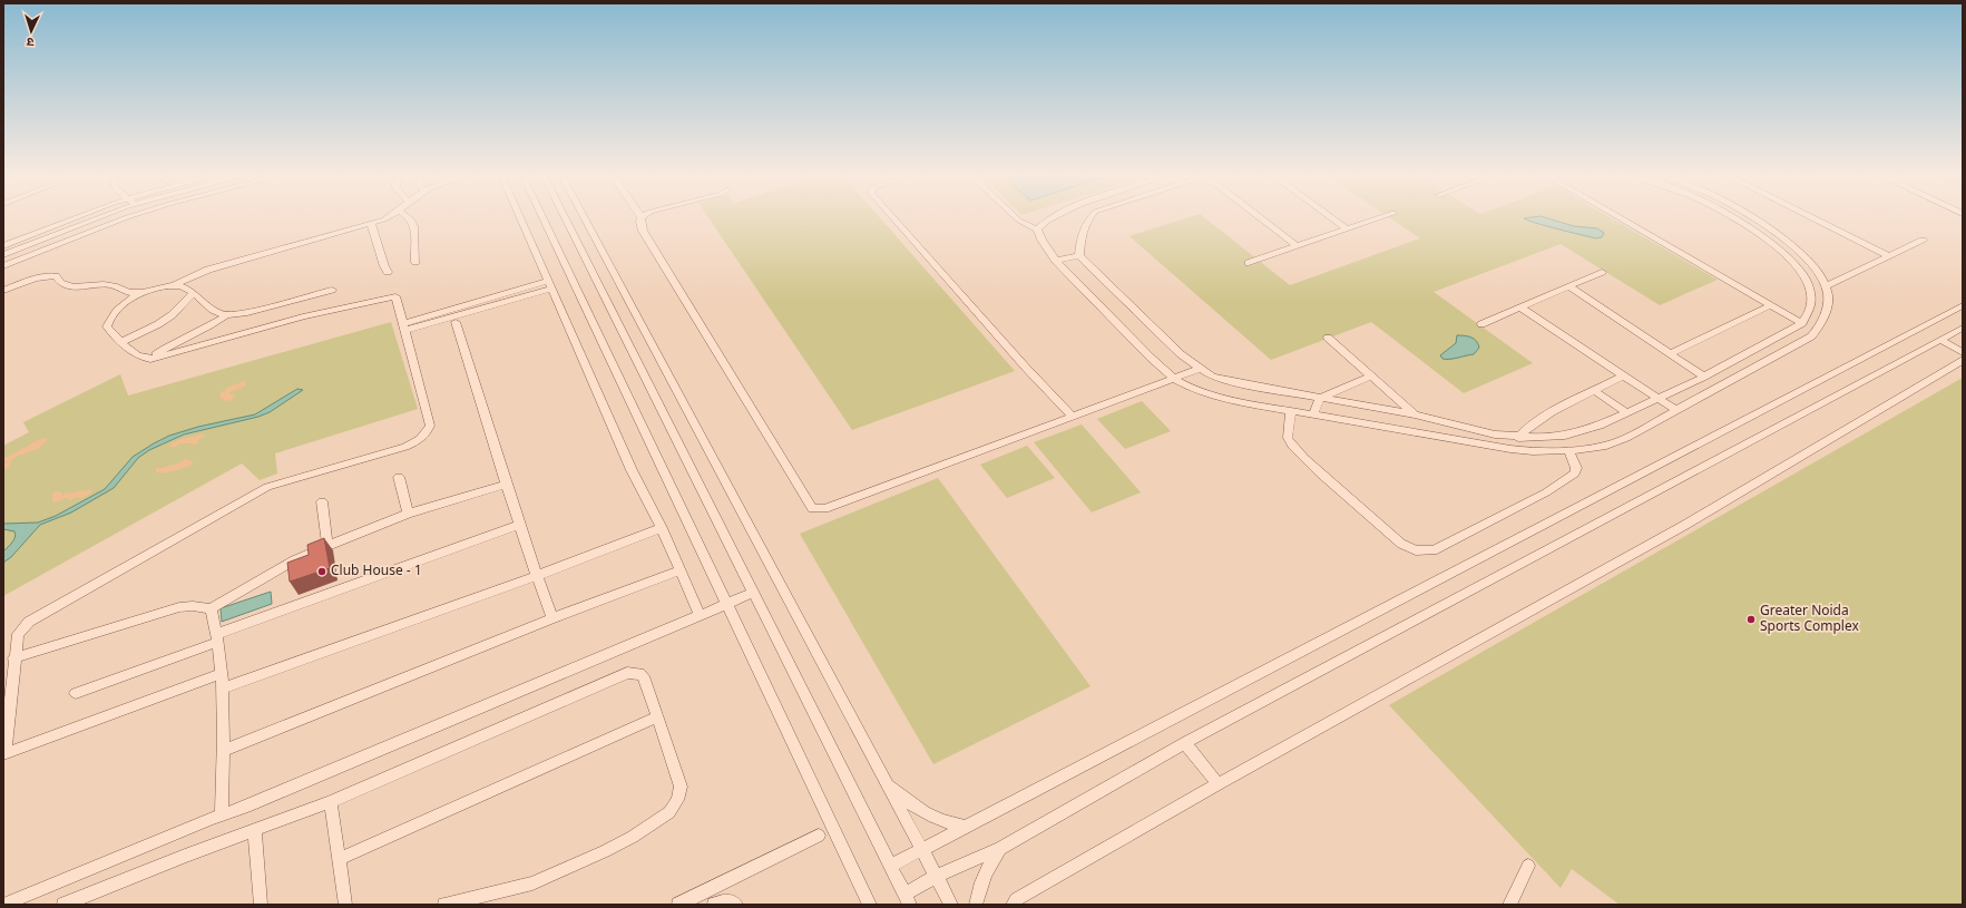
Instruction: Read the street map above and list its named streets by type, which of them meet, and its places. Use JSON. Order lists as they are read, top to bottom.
{
  "places": ["Club House - 1", "Greater Noida Sports Complex"],
  "north": "bottom"
}
